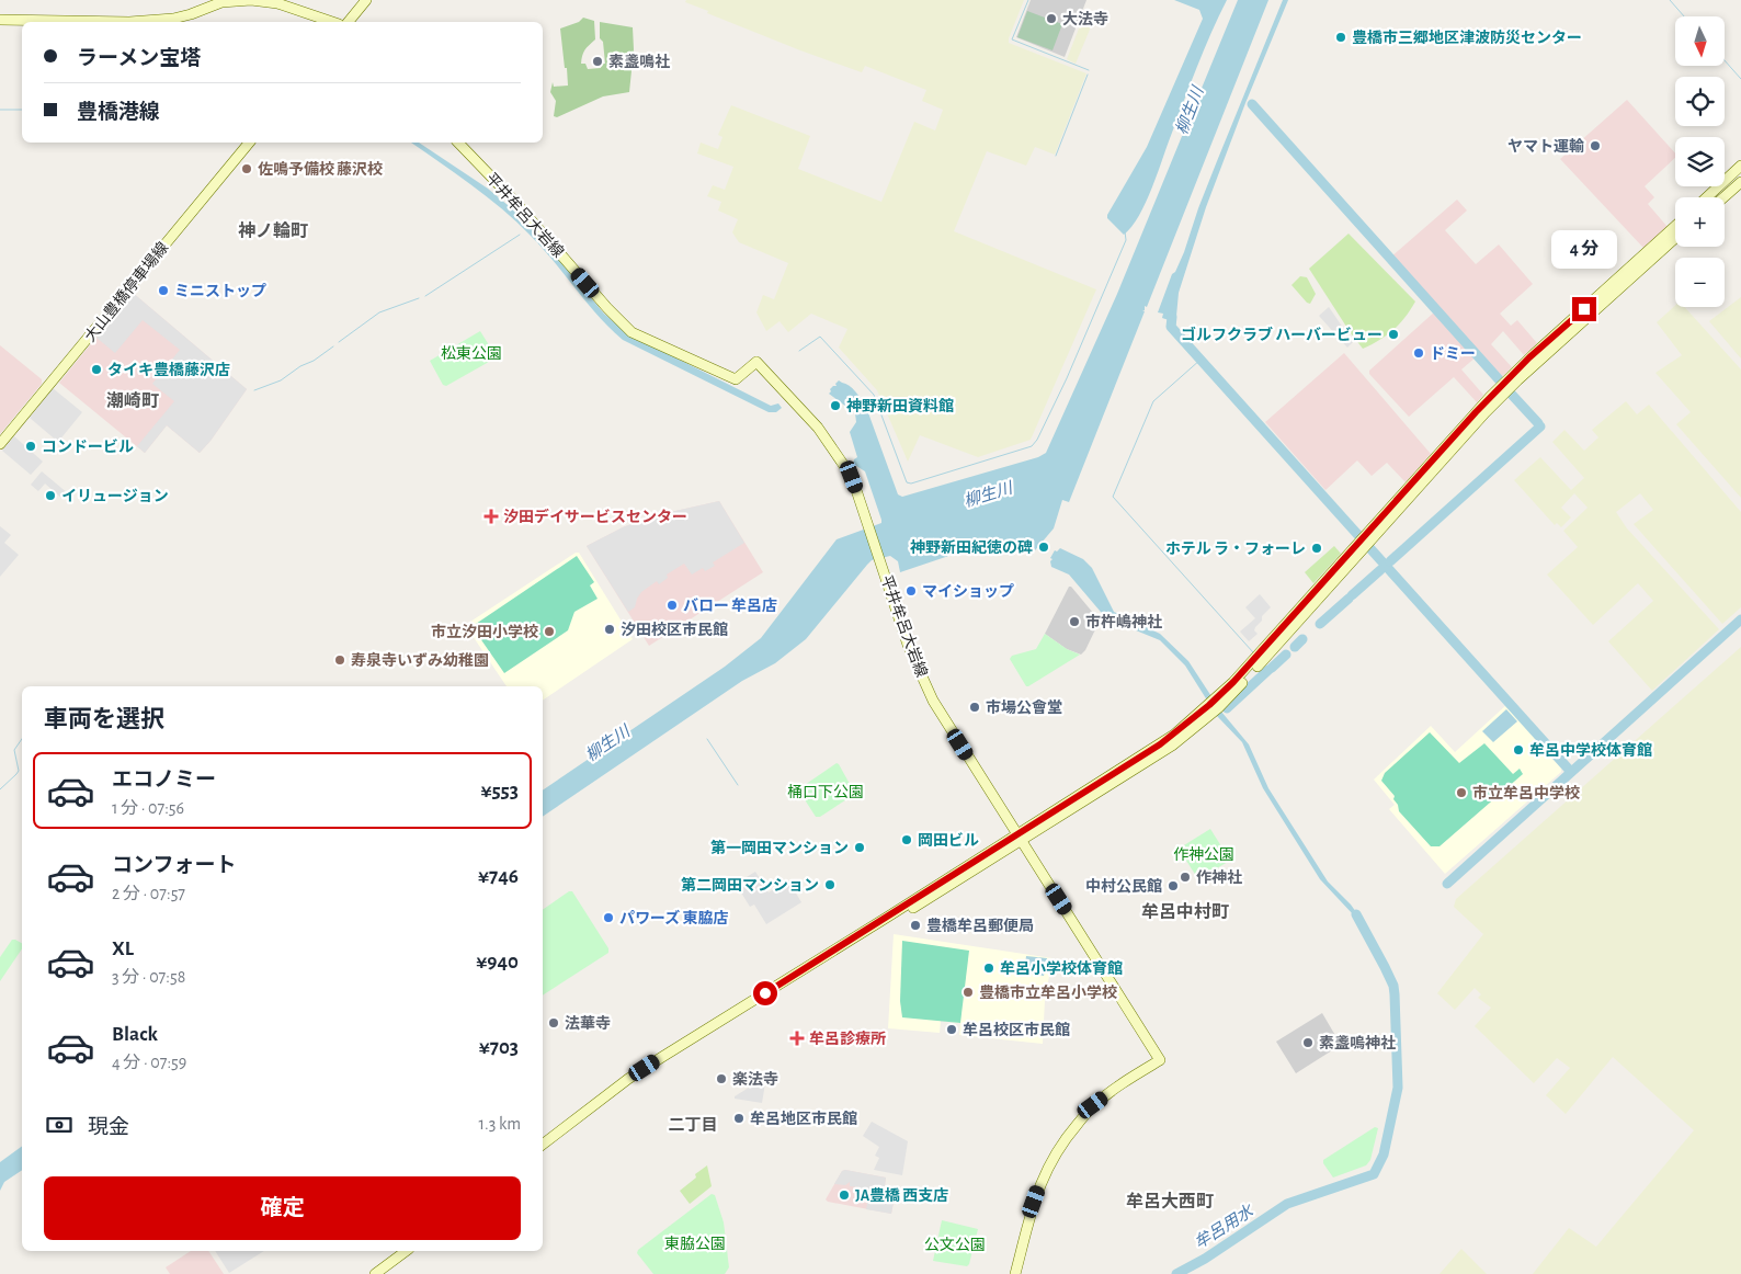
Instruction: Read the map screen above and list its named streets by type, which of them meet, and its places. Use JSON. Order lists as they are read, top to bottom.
{
  "streets": {
    "main road": ["平井牟呂大岩線", "大山豊橋停車場線"]
  },
  "districts": [
    "神ノ輪町",
    "潮崎町",
    "牟呂中村町",
    "二丁目",
    "牟呂大西町"
  ],
  "water": ["柳生川", "牟呂用水"],
  "parks": [
    "松東公園",
    "桶口下公園",
    "作神公園",
    "東脇公園",
    "公文公園"
  ],
  "places": {
    "other": [
      "大法寺",
      "豊橋市三郷地区津波防災センター",
      "素盞鳴社",
      "ヤマト運輸",
      "佐鳴予備校 藤沢校",
      "ミニストップ",
      "ゴルフクラブ ハーバービュー",
      "ドミー",
      "タイキ豊橋藤沢店",
      "神野新田資料館",
      "コンドービル",
      "イリュージョン",
      "神野新田紀徳の碑",
      "ホテル ラ・フォーレ",
      "マイショップ",
      "バロー 牟呂店",
      "市杵嶋神社",
      "汐田校区市民館",
      "市立汐田小学校",
      "寿泉寺いずみ幼稚園",
      "市場公會堂",
      "牟呂中学校体育館",
      "市立牟呂中学校",
      "岡田ビル",
      "第一岡田マンション",
      "作神社",
      "第二岡田マンション",
      "中村公民館",
      "パワーズ 東脇店",
      "豊橋牟呂郵便局",
      "牟呂小学校体育館",
      "豊橋市立牟呂小学校",
      "法華寺",
      "牟呂校区市民館",
      "素盞嗚神社",
      "楽法寺",
      "牟呂地区市民館",
      "JA豊橋 西支店"
    ],
    "health": ["汐田デイサービスセンター", "牟呂診療所"]
  },
  "north": "bottom",
  "page": {
    "map_buttons": ["+", "−"],
    "banner": ["ラーメン宝塔", "豊橋港線"],
    "bubble": "4 分",
    "heading": "車両を選択",
    "list": [
      {
        "name": "エコノミー",
        "note": "1 分 · 07:56",
        "value": "¥553"
      },
      {
        "name": "コンフォート",
        "note": "2 分 · 07:57",
        "value": "¥746"
      },
      {
        "name": "XL",
        "note": "3 分 · 07:58",
        "value": "¥940"
      },
      {
        "name": "Black",
        "note": "4 分 · 07:59",
        "value": "¥703"
      }
    ],
    "pay": ["現金", "1.3 km"],
    "buttons": "確定"
  }
}
